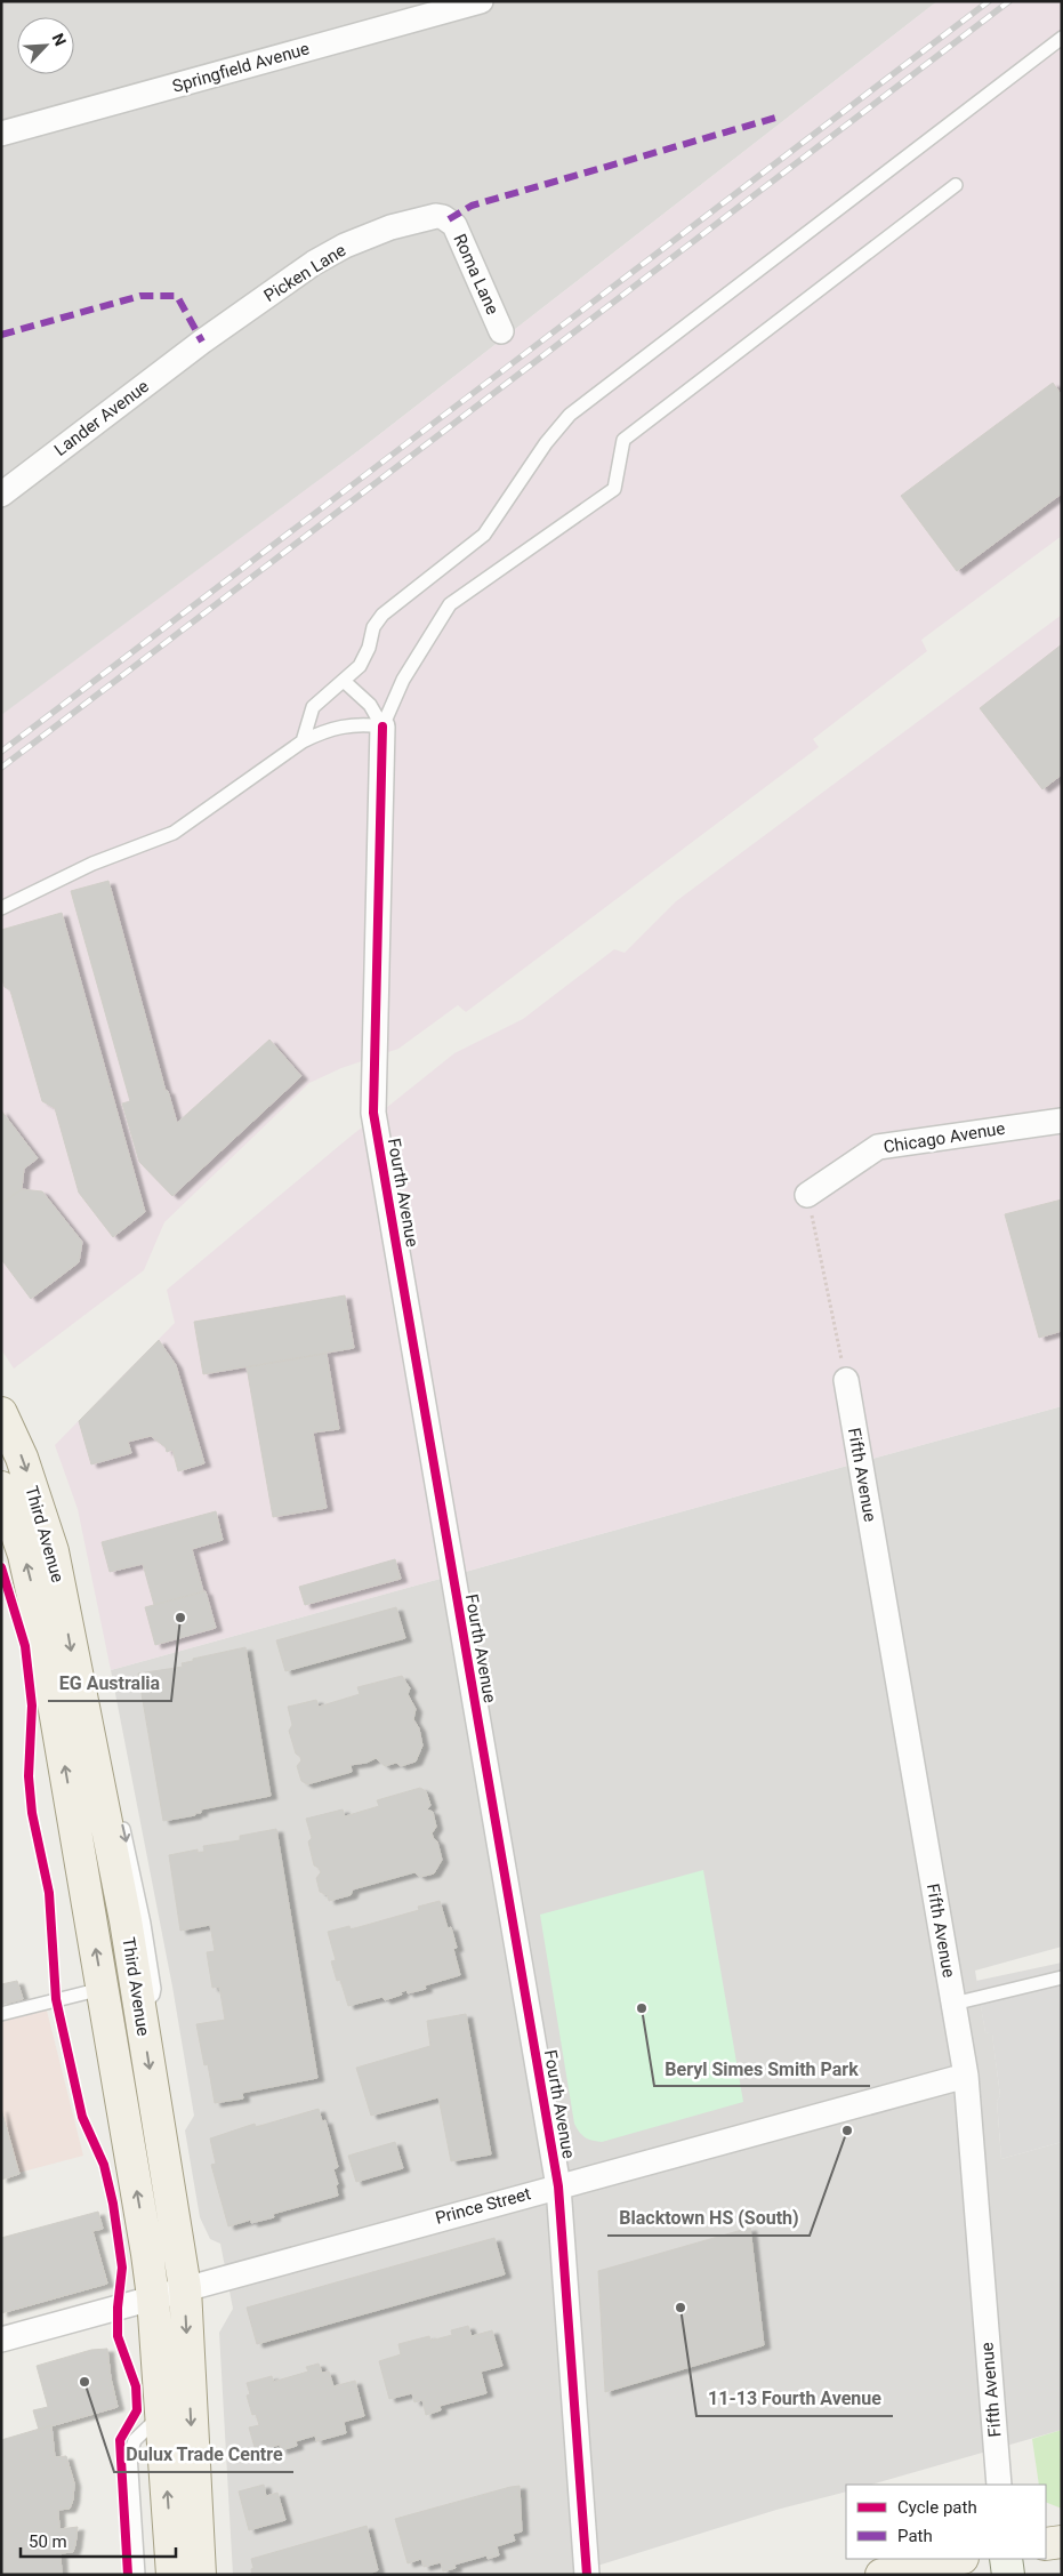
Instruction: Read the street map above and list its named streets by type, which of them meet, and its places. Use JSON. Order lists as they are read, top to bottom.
{
  "streets": {
    "main road": ["Third Avenue"],
    "street": [
      "Springfield Avenue",
      "Picken Lane",
      "Roma Lane",
      "Lander Avenue",
      "Chicago Avenue",
      "Fourth Avenue",
      "Fifth Avenue",
      "Prince Street"
    ]
  },
  "crossings": [
    ["Picken Lane", "Roma Lane"],
    ["Picken Lane", "Lander Avenue"],
    ["Fourth Avenue", "Prince Street"],
    ["Fifth Avenue", "Prince Street"],
    ["Third Avenue", "Prince Street"]
  ],
  "places": [
    "EG Australia",
    "Beryl Simes Smith Park",
    "Blacktown HS (South)",
    "11-13 Fourth Avenue",
    "Dulux Trade Centre"
  ],
  "legend": ["Cycle path", "Path"],
  "scale_bar": "50 m",
  "north": "top right"
}
